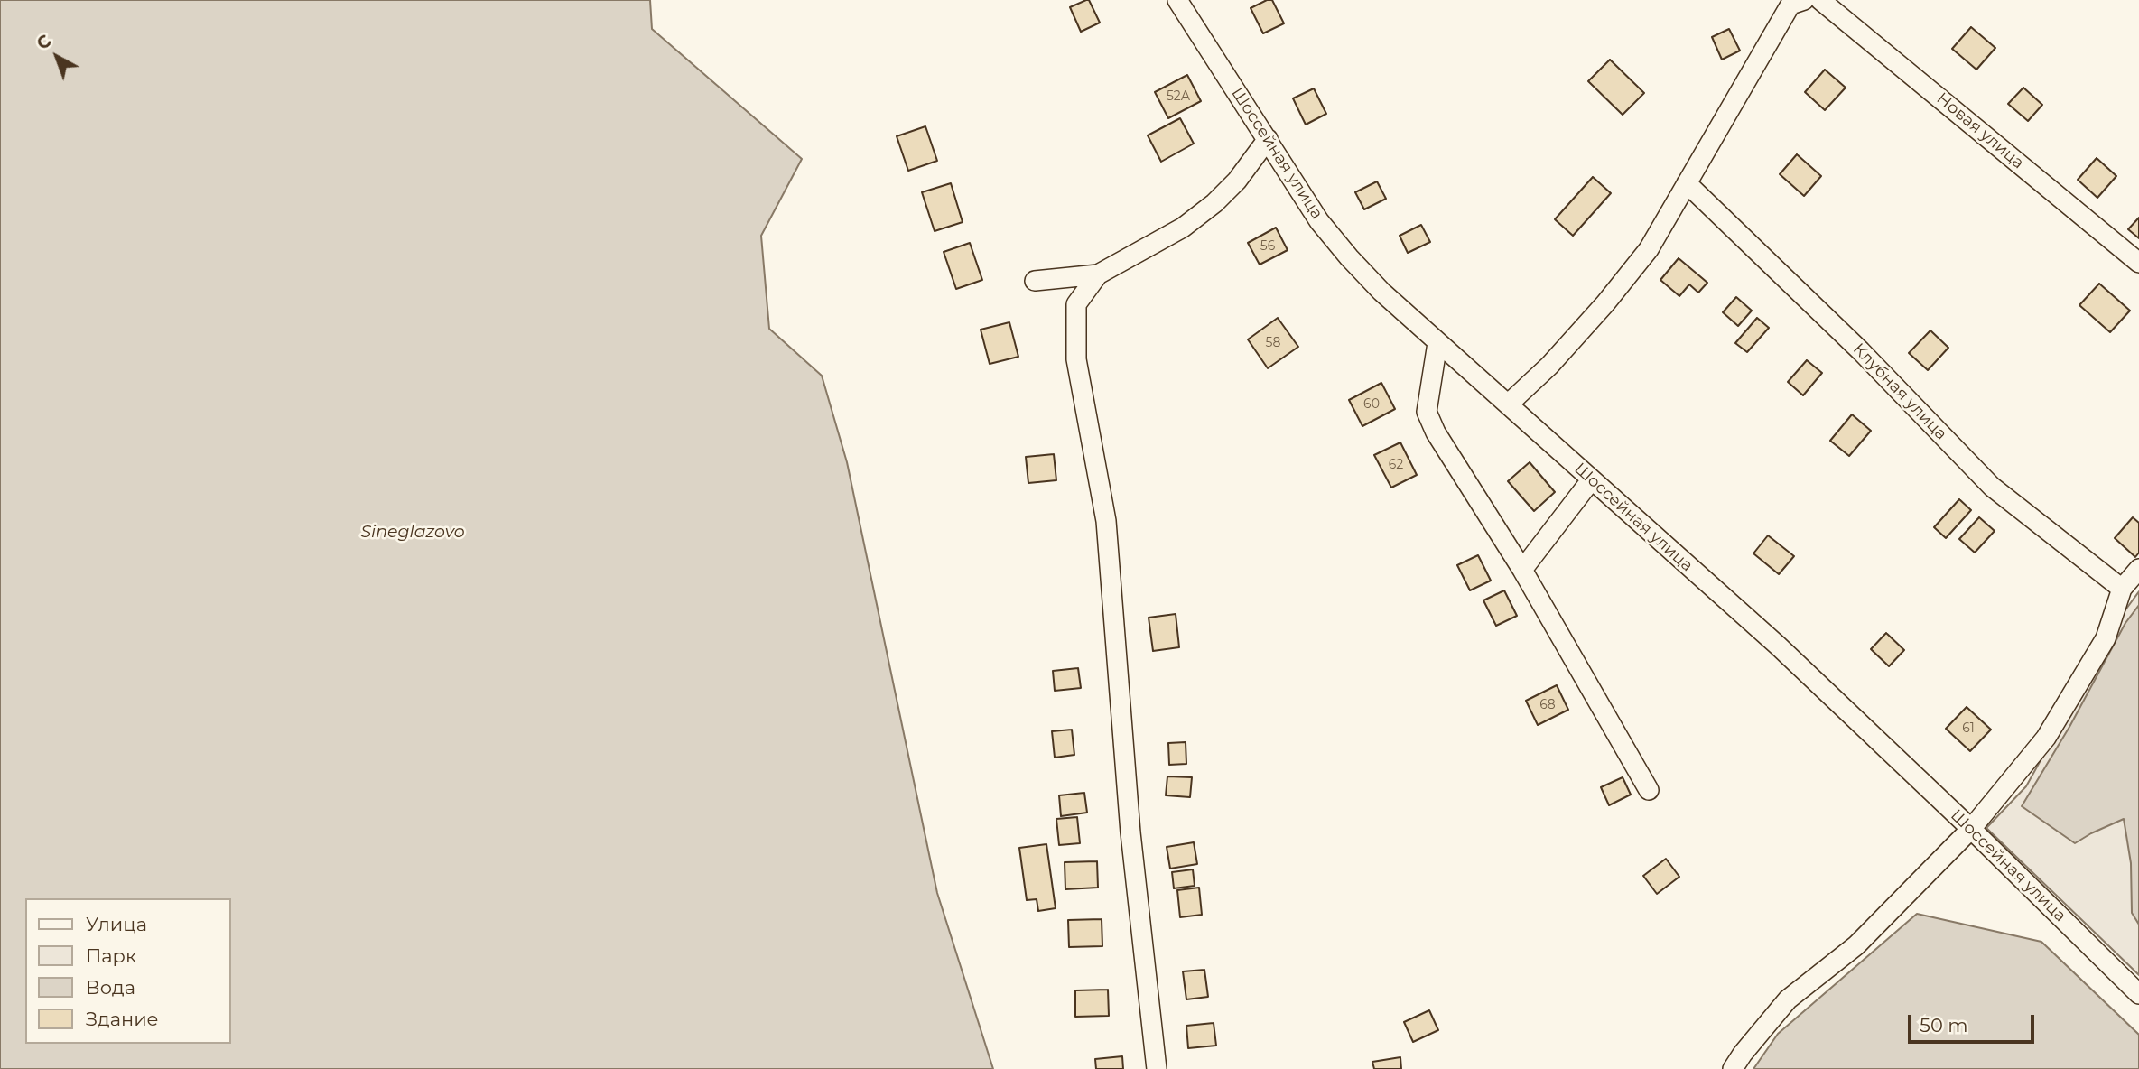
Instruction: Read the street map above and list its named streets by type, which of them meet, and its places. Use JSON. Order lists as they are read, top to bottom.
{
  "streets": {
    "street": ["Новая улица", "Шоссейная улица", "Клубная улица"]
  },
  "water": ["Sineglazovo"],
  "house_numbers": [
    "52А",
    "56",
    "58",
    "60",
    "62",
    "68",
    "61"
  ],
  "legend": [
    "Улица",
    "Парк",
    "Вода",
    "Здание"
  ],
  "scale_bar": "50 m",
  "north": "top left"
}
